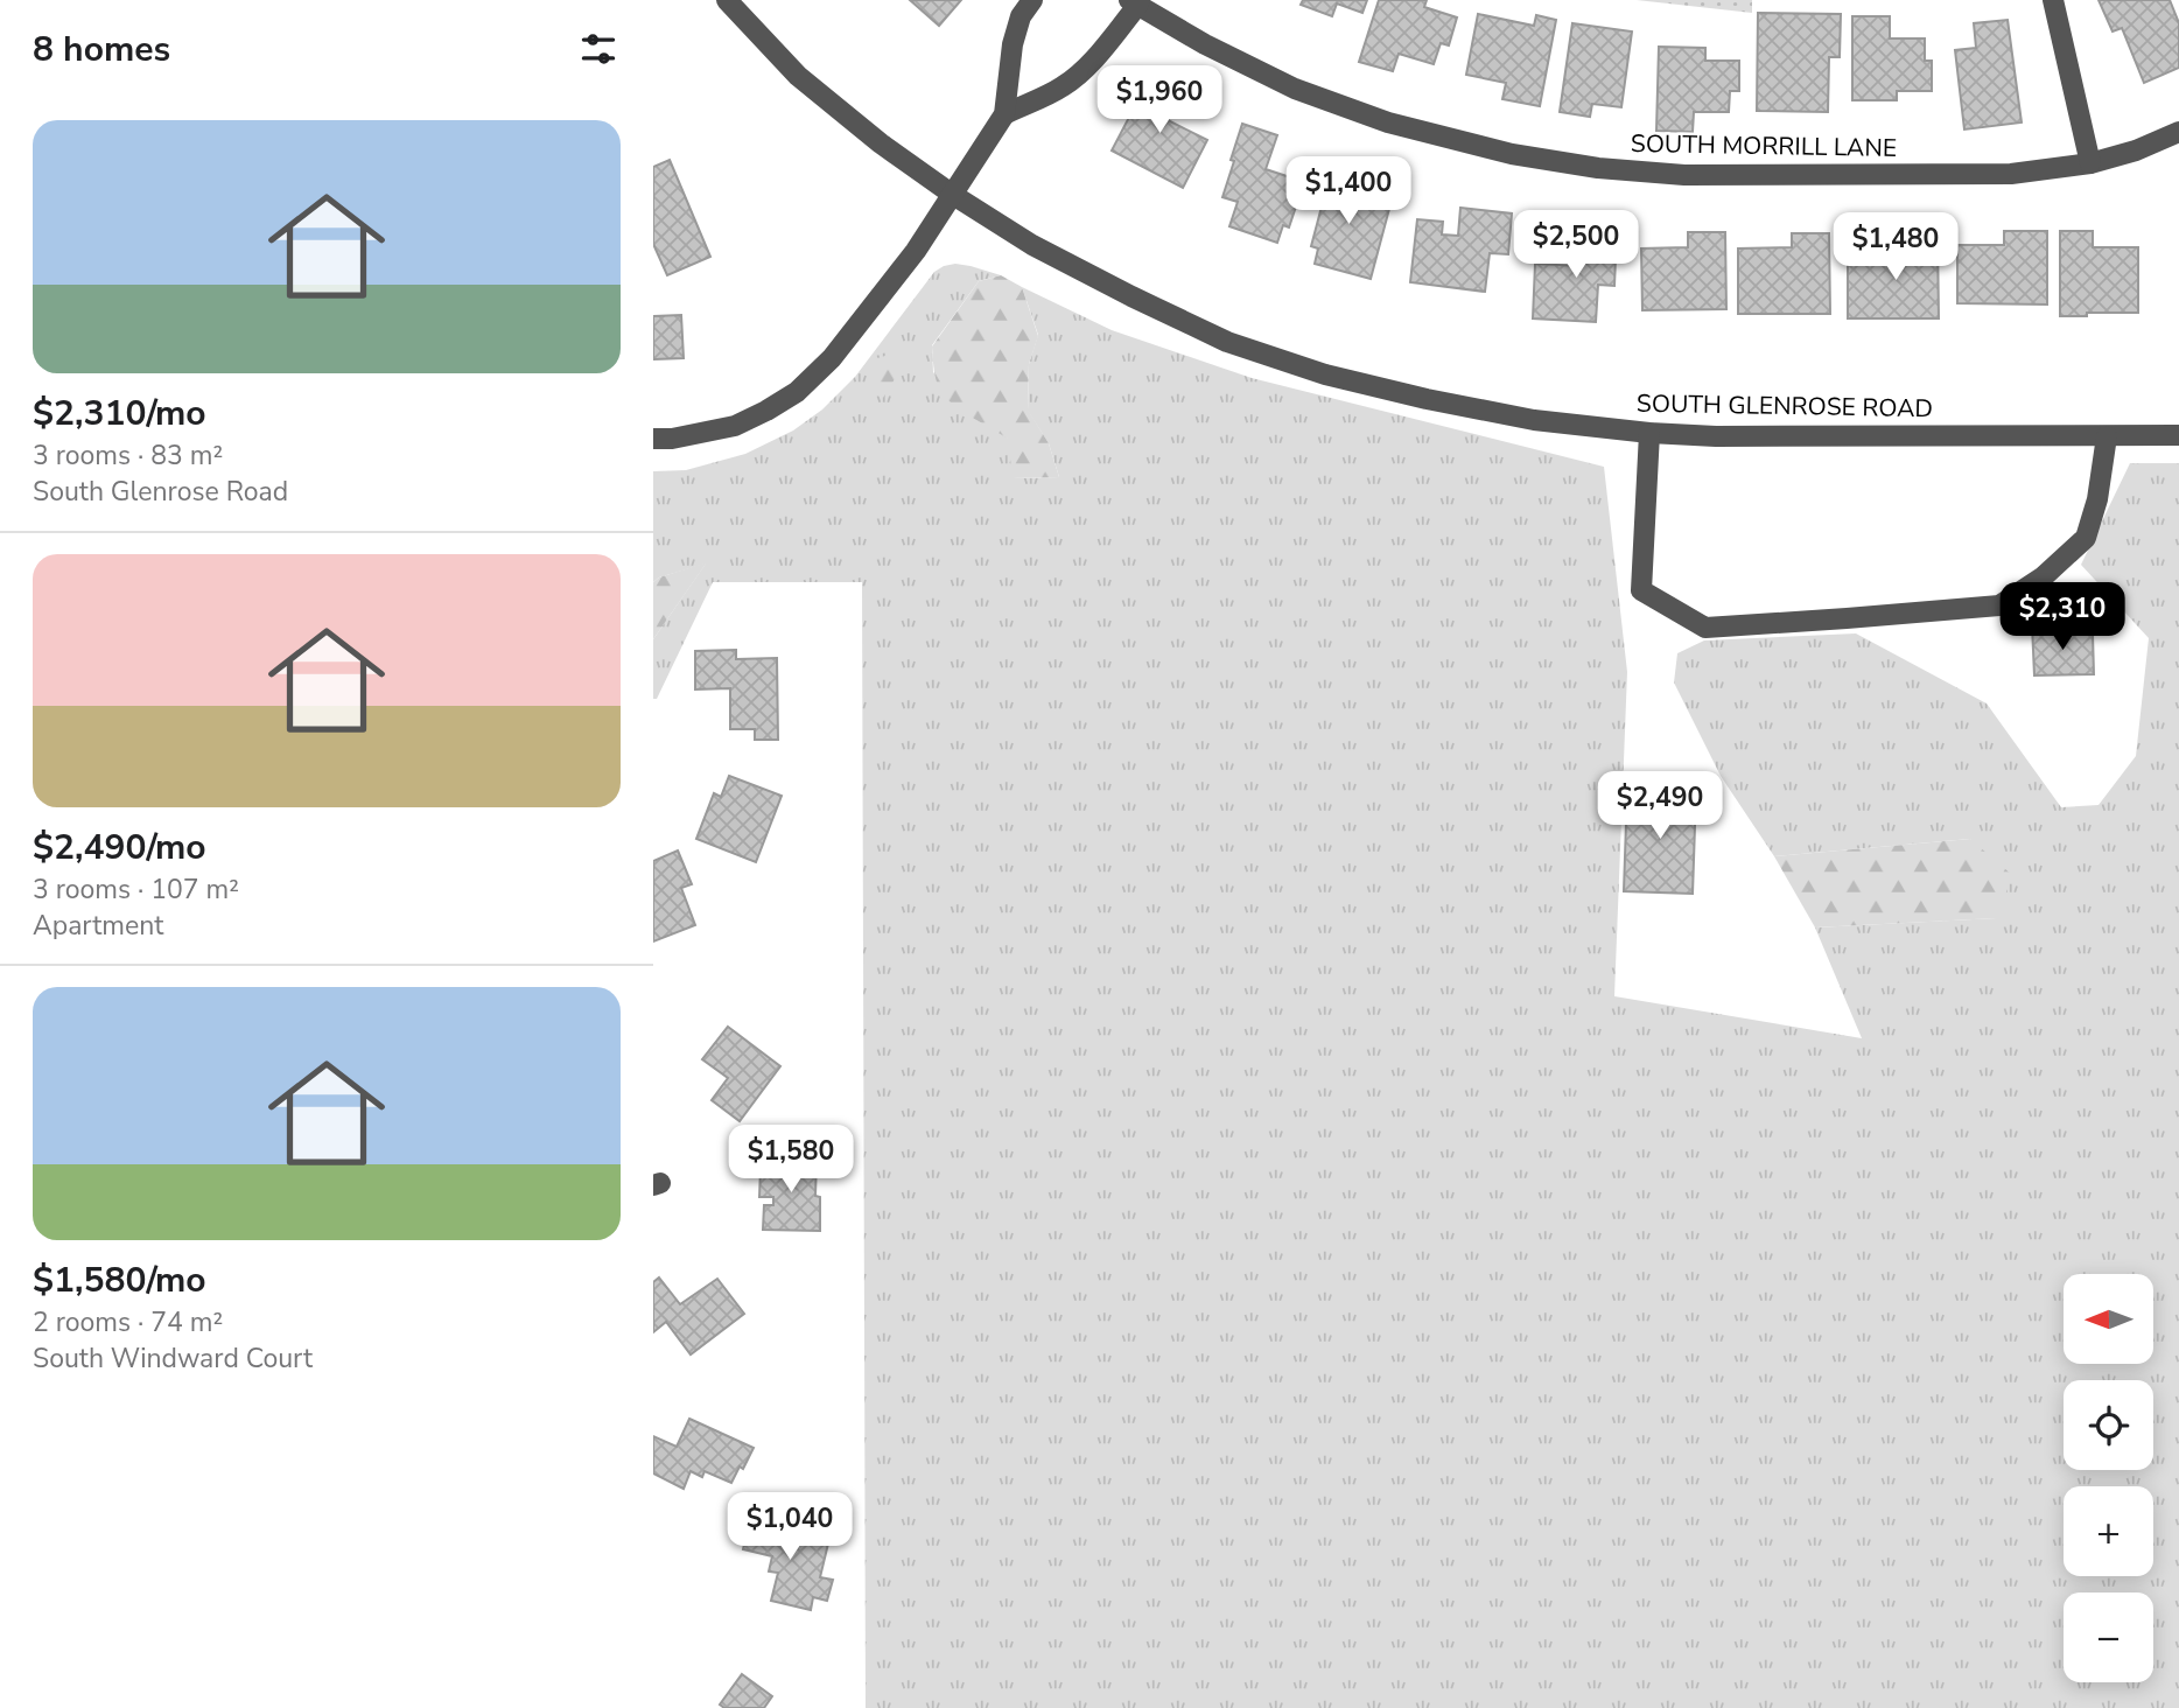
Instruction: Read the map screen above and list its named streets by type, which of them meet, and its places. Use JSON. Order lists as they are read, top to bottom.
{
  "streets": {
    "street": ["SOUTH MORRILL LANE", "SOUTH GLENROSE ROAD"]
  },
  "north": "left",
  "page": {
    "heading": "8 homes",
    "price": [
      "$1,960",
      "$1,400",
      "$2,500",
      "$1,480",
      "$2,310",
      "$2,490",
      "$1,580",
      "$1,040"
    ],
    "list": [
      {
        "name": "$2,310/mo",
        "note": "3 rooms · 83 m² · South Glenrose Road"
      },
      {
        "name": "$2,490/mo",
        "note": "3 rooms · 107 m² · Apartment"
      },
      {
        "name": "$1,580/mo",
        "note": "2 rooms · 74 m² · South Windward Court"
      }
    ],
    "map_buttons": ["+", "−"]
  }
}
